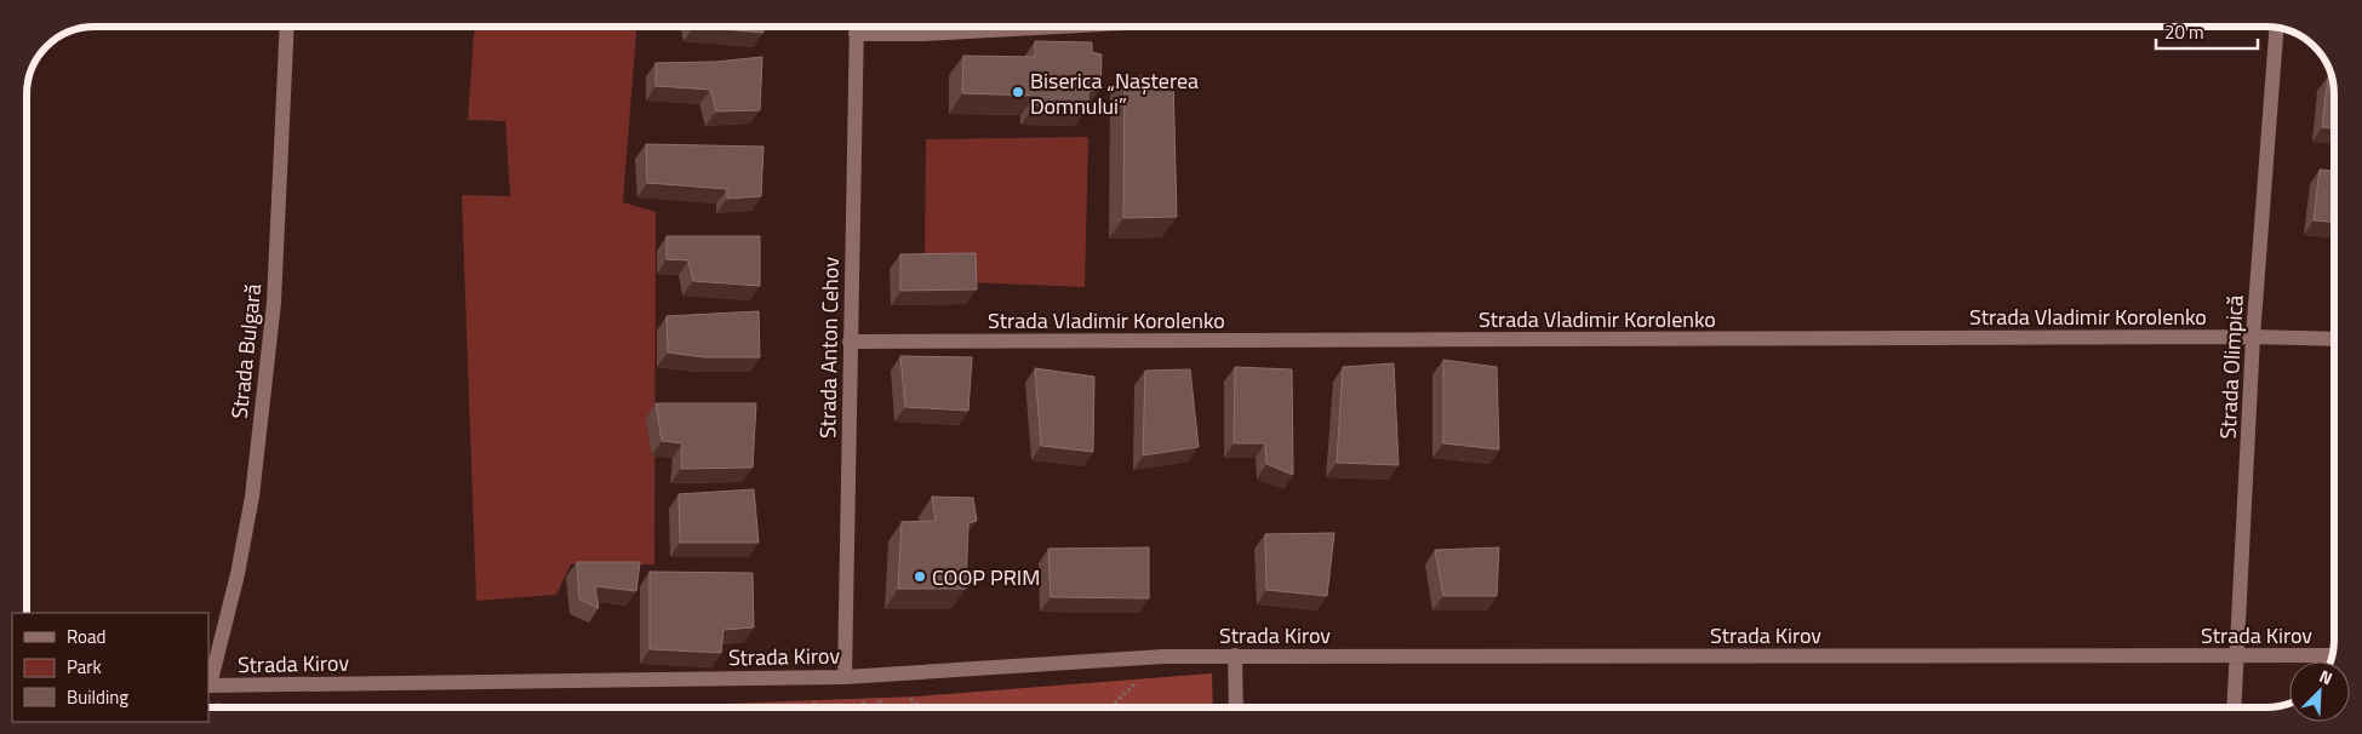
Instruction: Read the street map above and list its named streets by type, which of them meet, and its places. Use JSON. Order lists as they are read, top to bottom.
{
  "streets": {
    "street": [
      "Strada Vladimir Korolenko",
      "Strada Anton Cehov",
      "Strada Bulgară",
      "Strada Olimpică",
      "Strada Kirov"
    ]
  },
  "crossings": [
    ["Strada Vladimir Korolenko", "Strada Anton Cehov"],
    ["Strada Vladimir Korolenko", "Strada Olimpică"],
    ["Strada Anton Cehov", "Strada Kirov"],
    ["Strada Bulgară", "Strada Kirov"],
    ["Strada Olimpică", "Strada Kirov"]
  ],
  "places": ["Biserica „Nașterea Domnului”", "COOP PRIM"],
  "legend": ["Road", "Park", "Building"],
  "scale_bar": "20 m",
  "north": "top right"
}
